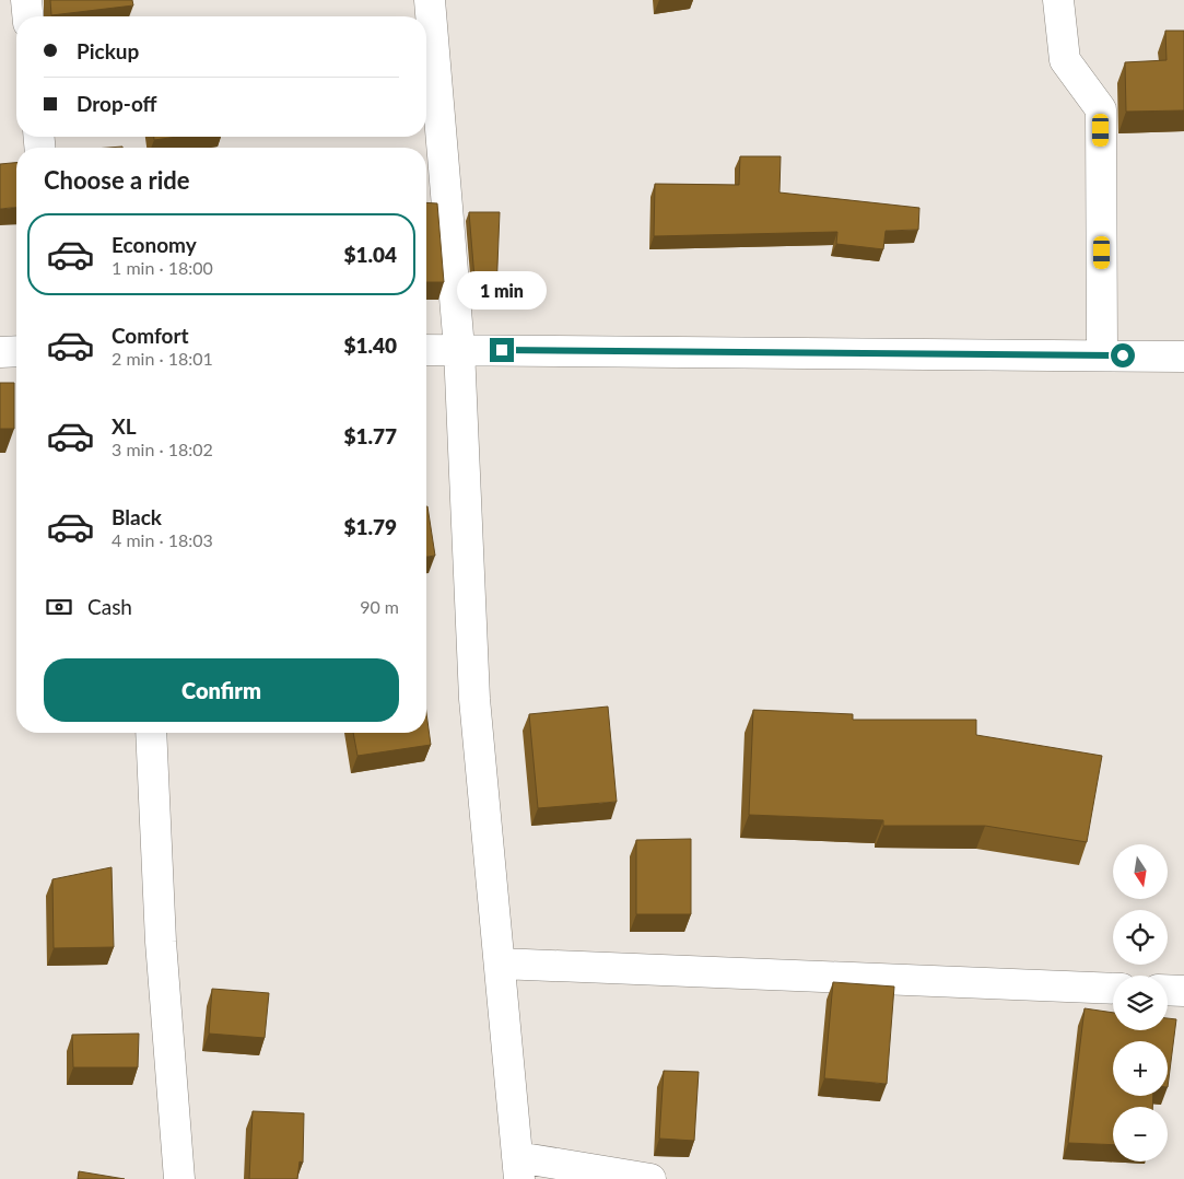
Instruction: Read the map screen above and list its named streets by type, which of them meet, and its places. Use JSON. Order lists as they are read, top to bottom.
{
  "north": "bottom",
  "page": {
    "banner": ["Pickup", "Drop-off"],
    "heading": "Choose a ride",
    "list": [
      {
        "name": "Economy",
        "note": "1 min · 18:00",
        "value": "$1.04"
      },
      {
        "name": "Comfort",
        "note": "2 min · 18:01",
        "value": "$1.40"
      },
      {
        "name": "XL",
        "note": "3 min · 18:02",
        "value": "$1.77"
      },
      {
        "name": "Black",
        "note": "4 min · 18:03",
        "value": "$1.79"
      }
    ],
    "bubble": "1 min",
    "pay": ["Cash", "90 m"],
    "buttons": "Confirm",
    "map_buttons": ["+", "−"]
  }
}
